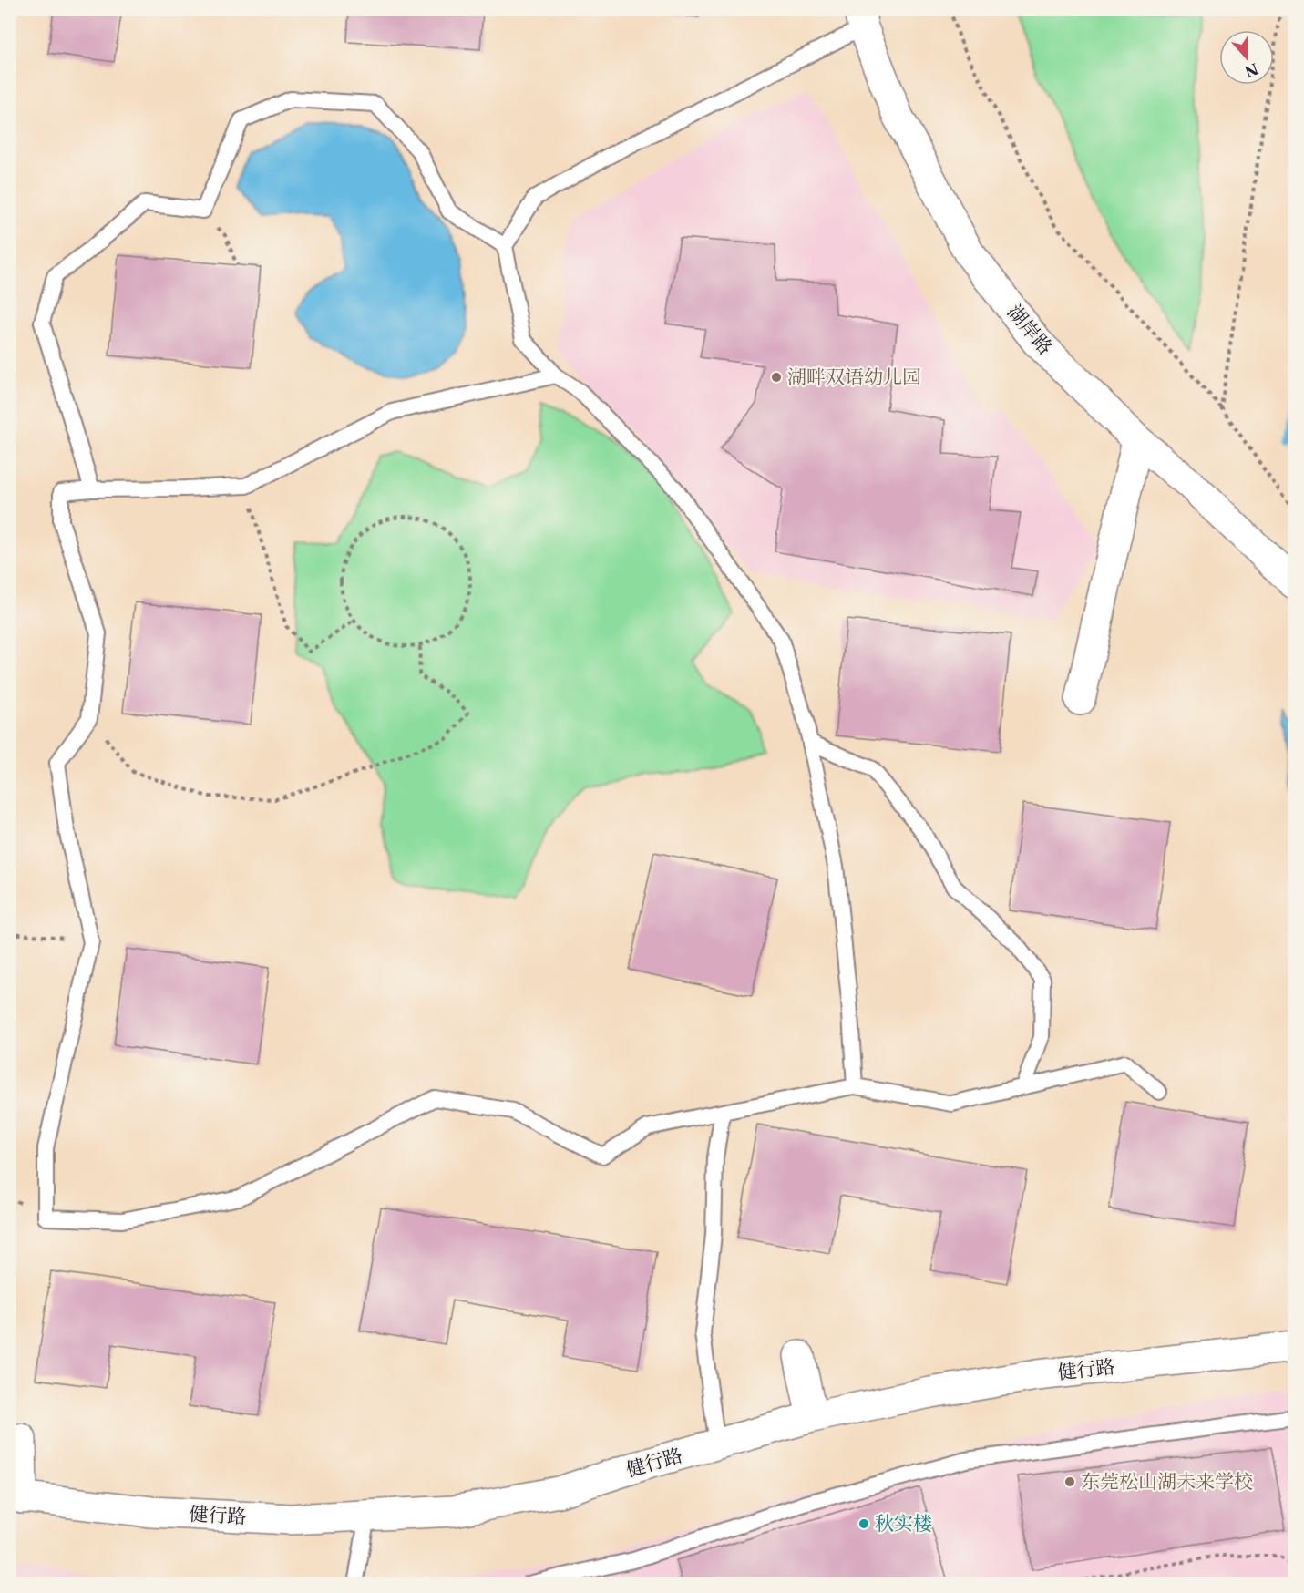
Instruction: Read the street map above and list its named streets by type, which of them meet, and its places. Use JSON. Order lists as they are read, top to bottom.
{
  "streets": {
    "street": ["湖岸路", "健行路"]
  },
  "places": ["湖畔双语幼儿园", "东莞松山湖未来学校", "秋实楼"],
  "north": "bottom"
}
